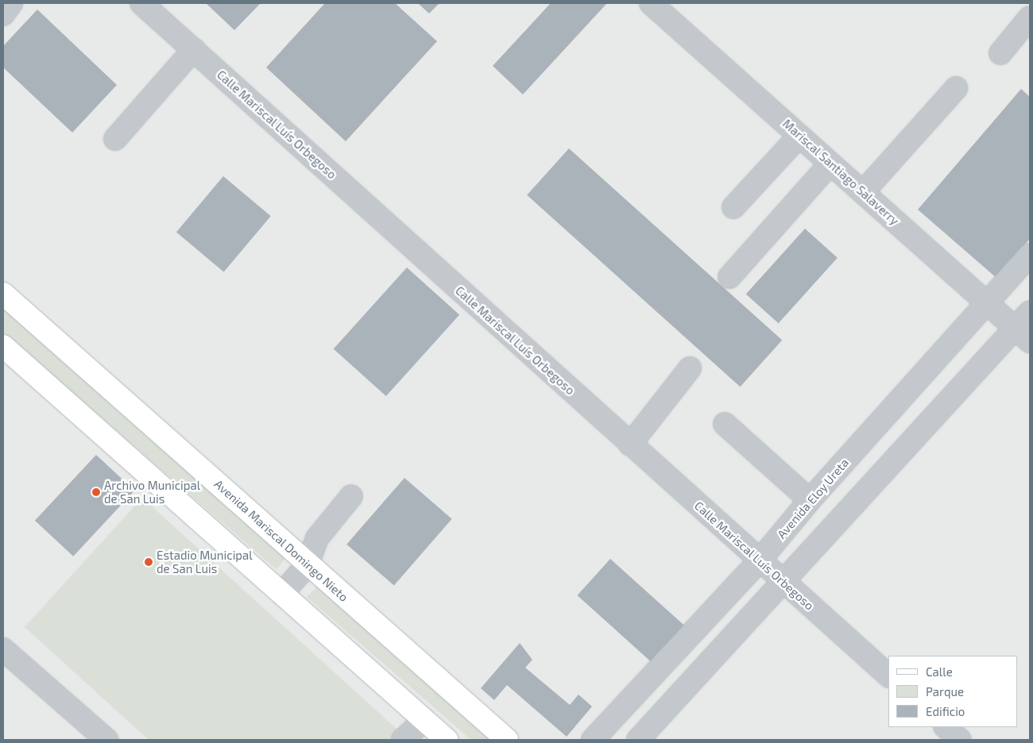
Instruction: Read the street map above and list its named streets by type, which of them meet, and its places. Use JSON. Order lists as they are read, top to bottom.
{
  "streets": {
    "main road": ["Avenida Mariscal Domingo Nieto"],
    "street": ["Calle Mariscal Luís Orbegoso", "Mariscal Santiago Salaverry", "Avenida Eloy Ureta"]
  },
  "crossings": [
    ["Calle Mariscal Luís Orbegoso", "Avenida Eloy Ureta"],
    ["Mariscal Santiago Salaverry", "Avenida Eloy Ureta"]
  ],
  "places": ["Archivo Municipal de San Luis", "Estadio Municipal de San Luis"],
  "legend": ["Calle", "Parque", "Edificio"]
}
